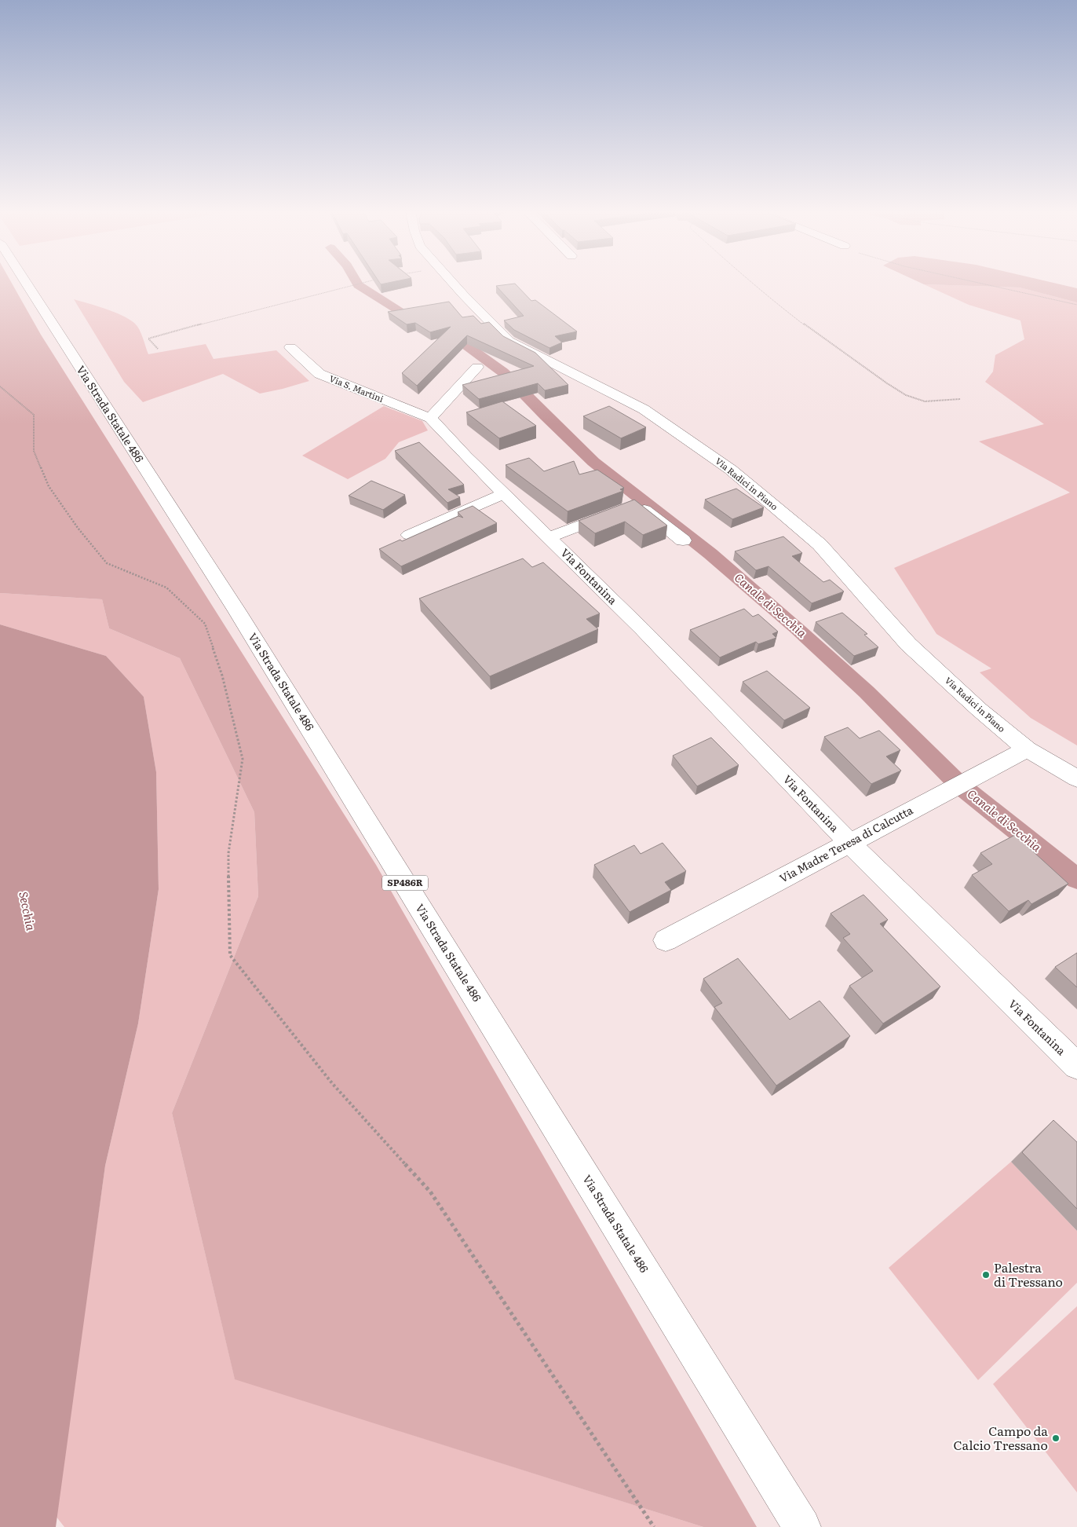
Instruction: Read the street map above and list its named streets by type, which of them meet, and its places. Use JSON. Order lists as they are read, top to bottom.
{
  "streets": {
    "street": [
      "Via S. Martini",
      "Via Strada Statale 486",
      "Via Radici in Piano",
      "Via Fontanina",
      "Via Madre Teresa di Calcutta",
      "SP486R"
    ]
  },
  "crossings": [
    ["Via S. Martini", "Via Fontanina"],
    ["Via Radici in Piano", "Via Madre Teresa di Calcutta"],
    ["Via Fontanina", "Via Madre Teresa di Calcutta"]
  ],
  "water": ["Canale di Secchia", "Secchia"],
  "places": ["Palestra di Tressano", "Campo da Calcio Tressano"]
}
